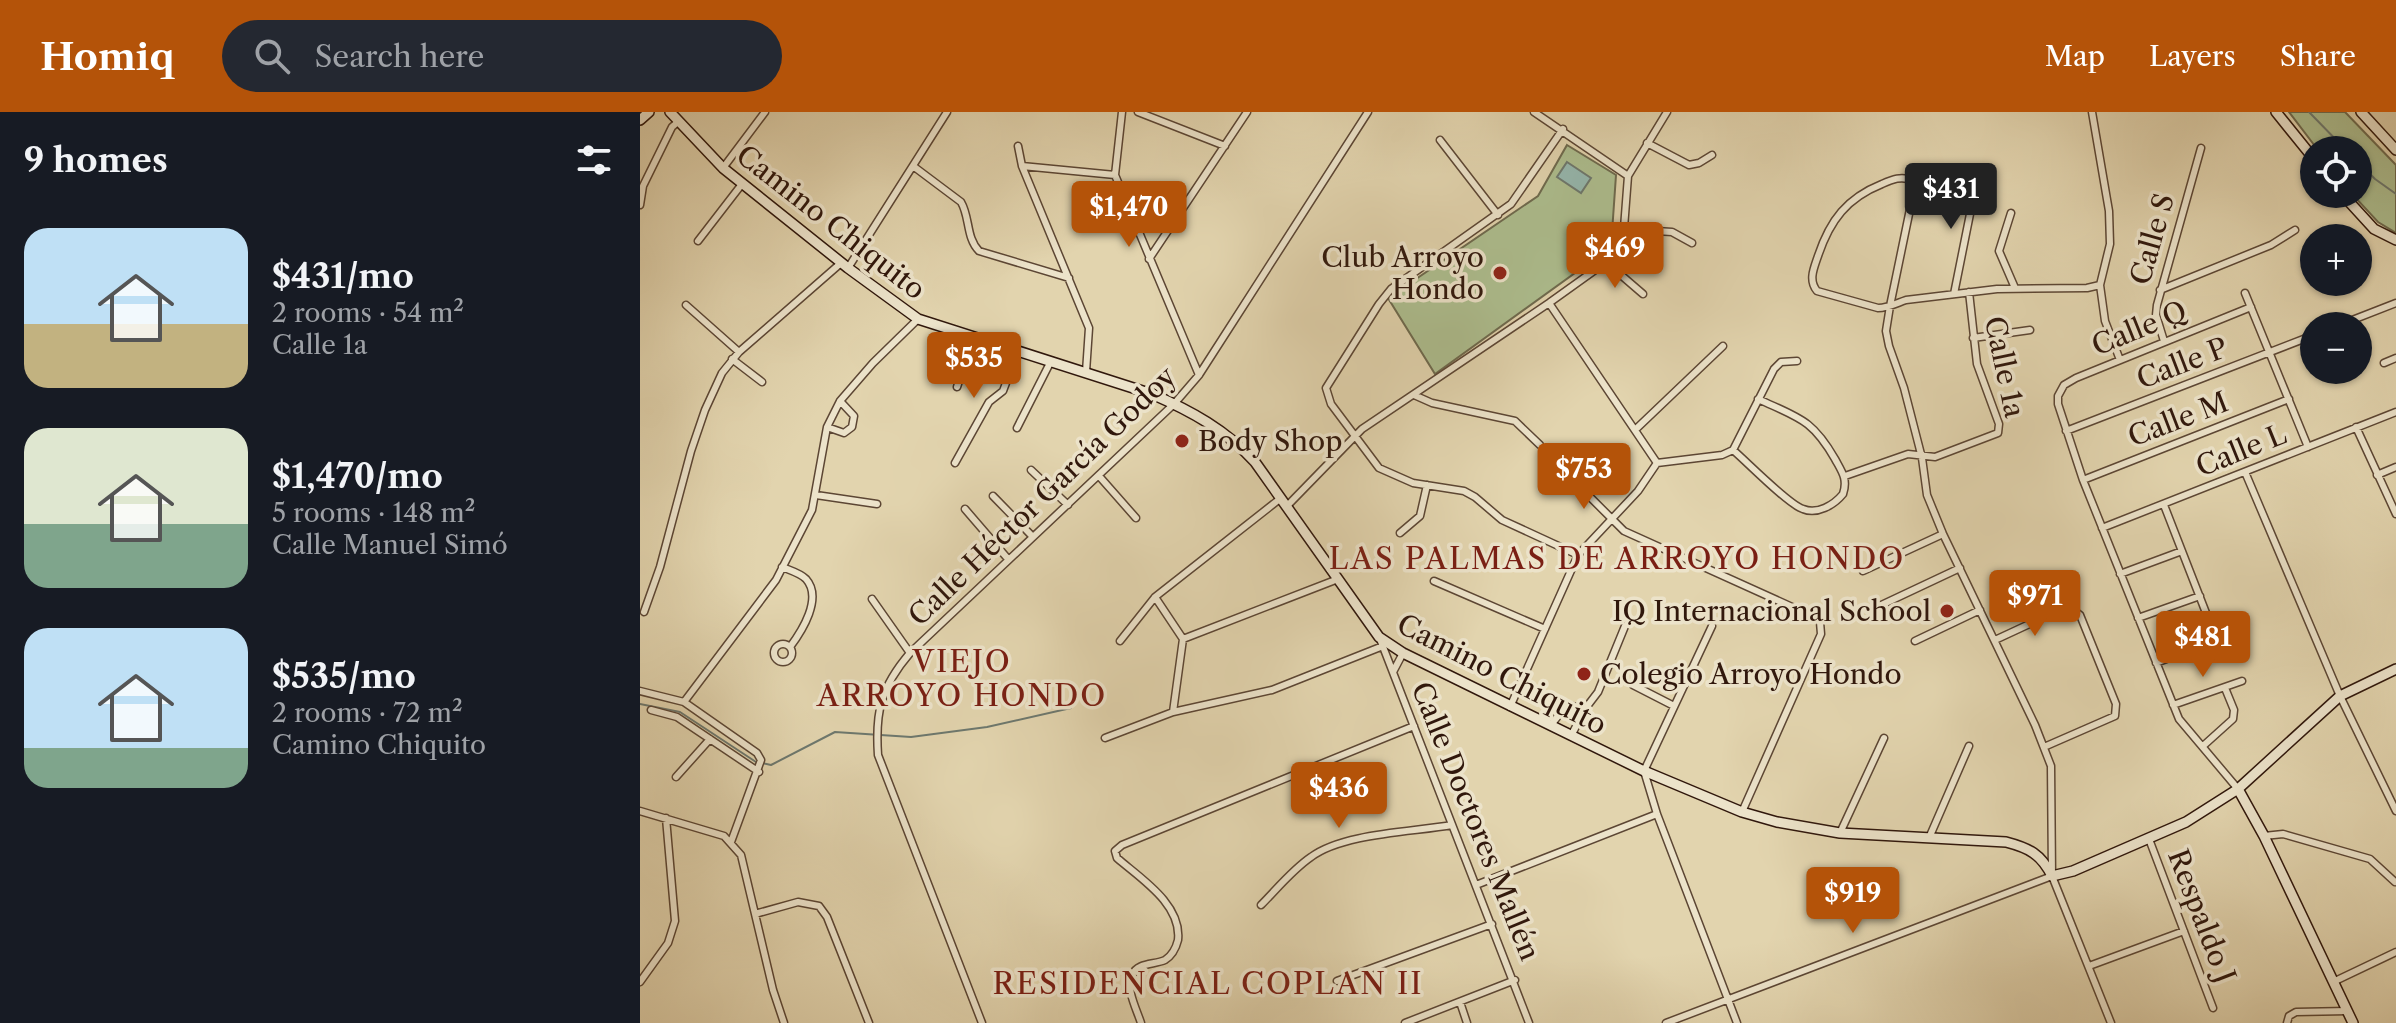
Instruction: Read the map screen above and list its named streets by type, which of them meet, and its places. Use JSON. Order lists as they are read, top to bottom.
{
  "streets": {
    "main road": ["Camino Chiquito"],
    "street": [
      "Calle S",
      "Calle Q",
      "Calle P",
      "Calle 1a",
      "Calle M",
      "Calle L",
      "Calle Héctor García Godoy",
      "Calle Doctores Mallén",
      "Respaldo J"
    ]
  },
  "crossings": [
    ["Camino Chiquito", "Calle Héctor García Godoy"],
    ["Camino Chiquito", "Calle Doctores Mallén"],
    ["Calle S", "Calle Q"],
    ["Calle Q", "Calle P"]
  ],
  "districts": ["LAS PALMAS DE ARROYO HONDO", "VIEJO ARROYO HONDO", "RESIDENCIAL COPLAN II"],
  "places": [
    "Club Arroyo Hondo",
    "Body Shop",
    "IQ Internacional School",
    "Colegio Arroyo Hondo"
  ],
  "page": {
    "header": "Homiq",
    "search": "Search here",
    "nav": ["Map", "Layers", "Share"],
    "heading": "9 homes",
    "map_buttons": ["+", "−"],
    "price": [
      "$431",
      "$1,470",
      "$469",
      "$535",
      "$753",
      "$971",
      "$481",
      "$436",
      "$919"
    ],
    "list": [
      {
        "name": "$431/mo",
        "note": "2 rooms · 54 m² · Calle 1a"
      },
      {
        "name": "$1,470/mo",
        "note": "5 rooms · 148 m² · Calle Manuel Simó"
      },
      {
        "name": "$535/mo",
        "note": "2 rooms · 72 m² · Camino Chiquito"
      }
    ]
  }
}
